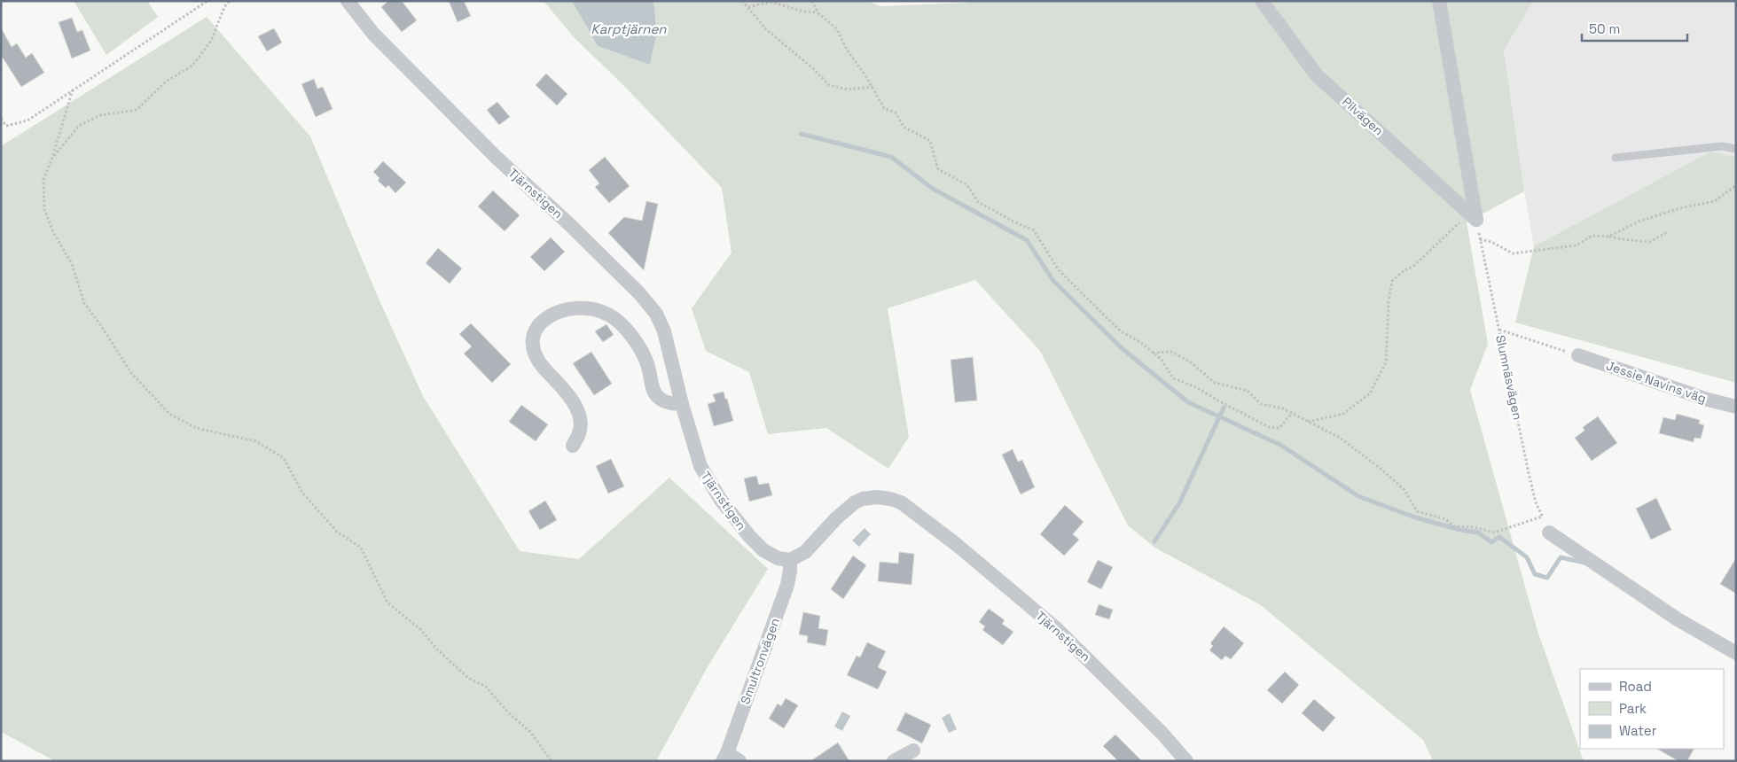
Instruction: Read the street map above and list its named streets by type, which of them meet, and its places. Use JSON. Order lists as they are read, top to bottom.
{
  "streets": {
    "street": [
      "Pilvägen",
      "Tjärnstigen",
      "Jessie Navins väg",
      "Smultronvägen"
    ],
    "path": ["Slumnäsvägen"]
  },
  "crossings": [
    ["Pilvägen", "Slumnäsvägen"],
    ["Tjärnstigen", "Smultronvägen"]
  ],
  "water": ["Karptjärnen"],
  "legend": ["Road", "Park", "Water"],
  "scale_bar": "50 m"
}
